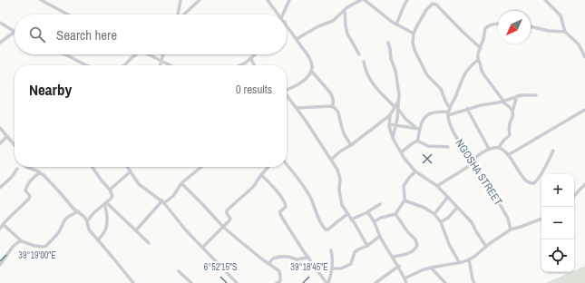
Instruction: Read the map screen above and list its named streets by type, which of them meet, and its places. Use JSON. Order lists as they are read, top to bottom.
{
  "streets": {
    "street": ["NGOSHA STREET"]
  },
  "north": "bottom left",
  "page": {
    "search": "Search here",
    "heading": ["Nearby", "0 results"],
    "map_buttons": ["+", "−"]
  },
  "coordinates": ["39°19'00\"E", "6°52'15\"S", "39°18'45\"E"]
}
